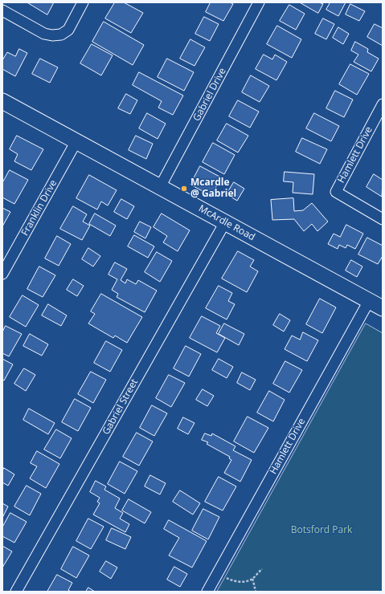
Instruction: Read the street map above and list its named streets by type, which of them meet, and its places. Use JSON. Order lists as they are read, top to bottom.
{
  "streets": {
    "main road": ["McArdle Road"],
    "street": [
      "Gabriel Drive",
      "Hamlett Drive",
      "Franklin Drive",
      "Gabriel Street"
    ]
  },
  "crossings": [
    ["Gabriel Drive", "McArdle Road"],
    ["Hamlett Drive", "McArdle Road"],
    ["Franklin Drive", "McArdle Road"],
    ["McArdle Road", "Gabriel Street"]
  ],
  "parks": ["Botsford Park"],
  "places": ["Mcardle @ Gabriel"]
}
